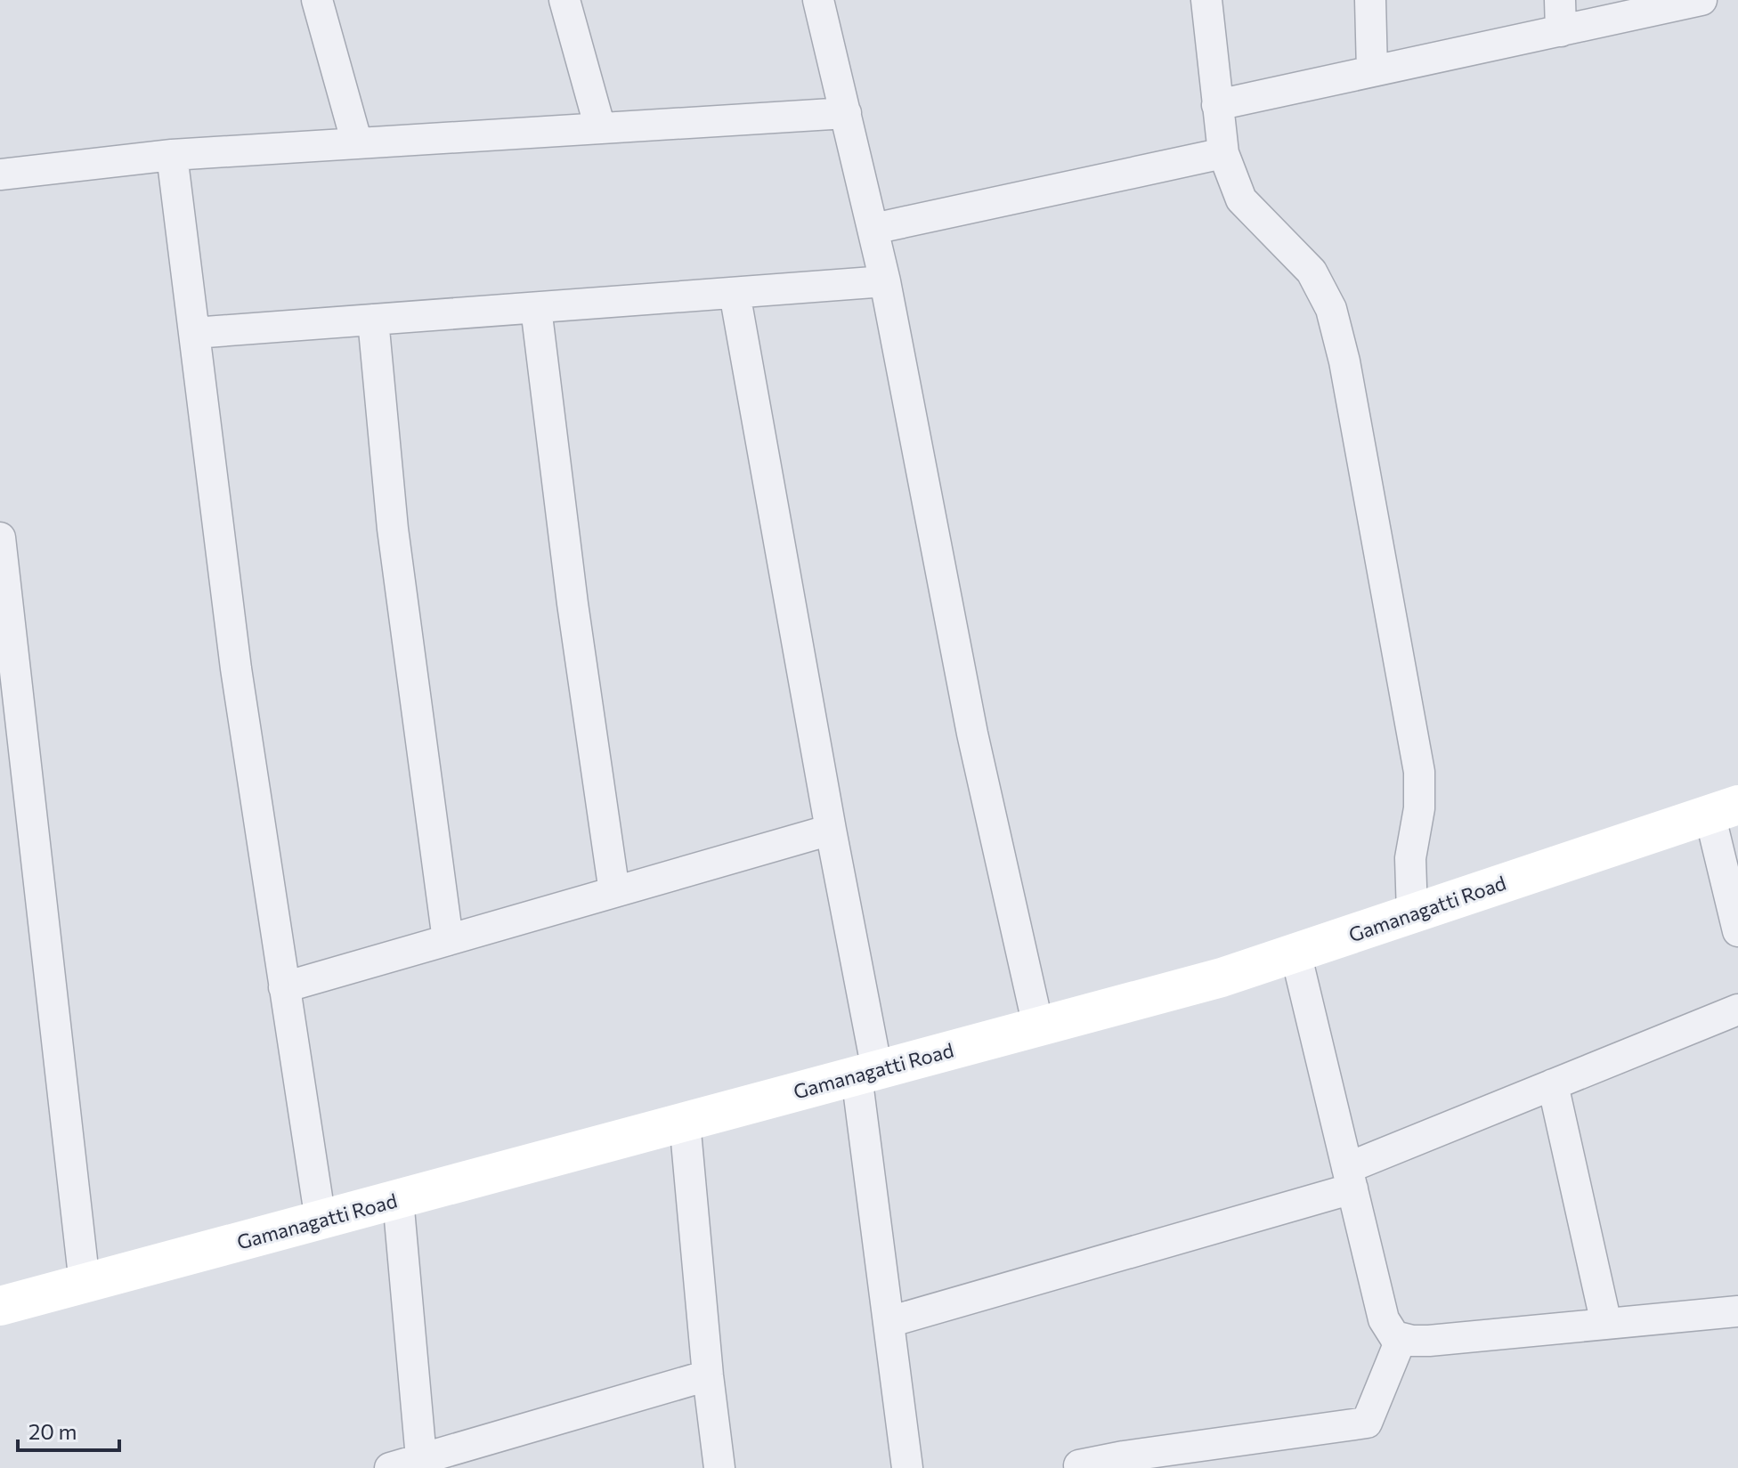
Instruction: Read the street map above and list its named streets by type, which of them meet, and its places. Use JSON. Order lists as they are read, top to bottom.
{
  "streets": {
    "street": ["Gamanagatti Road"]
  },
  "scale_bar": "20 m"
}
